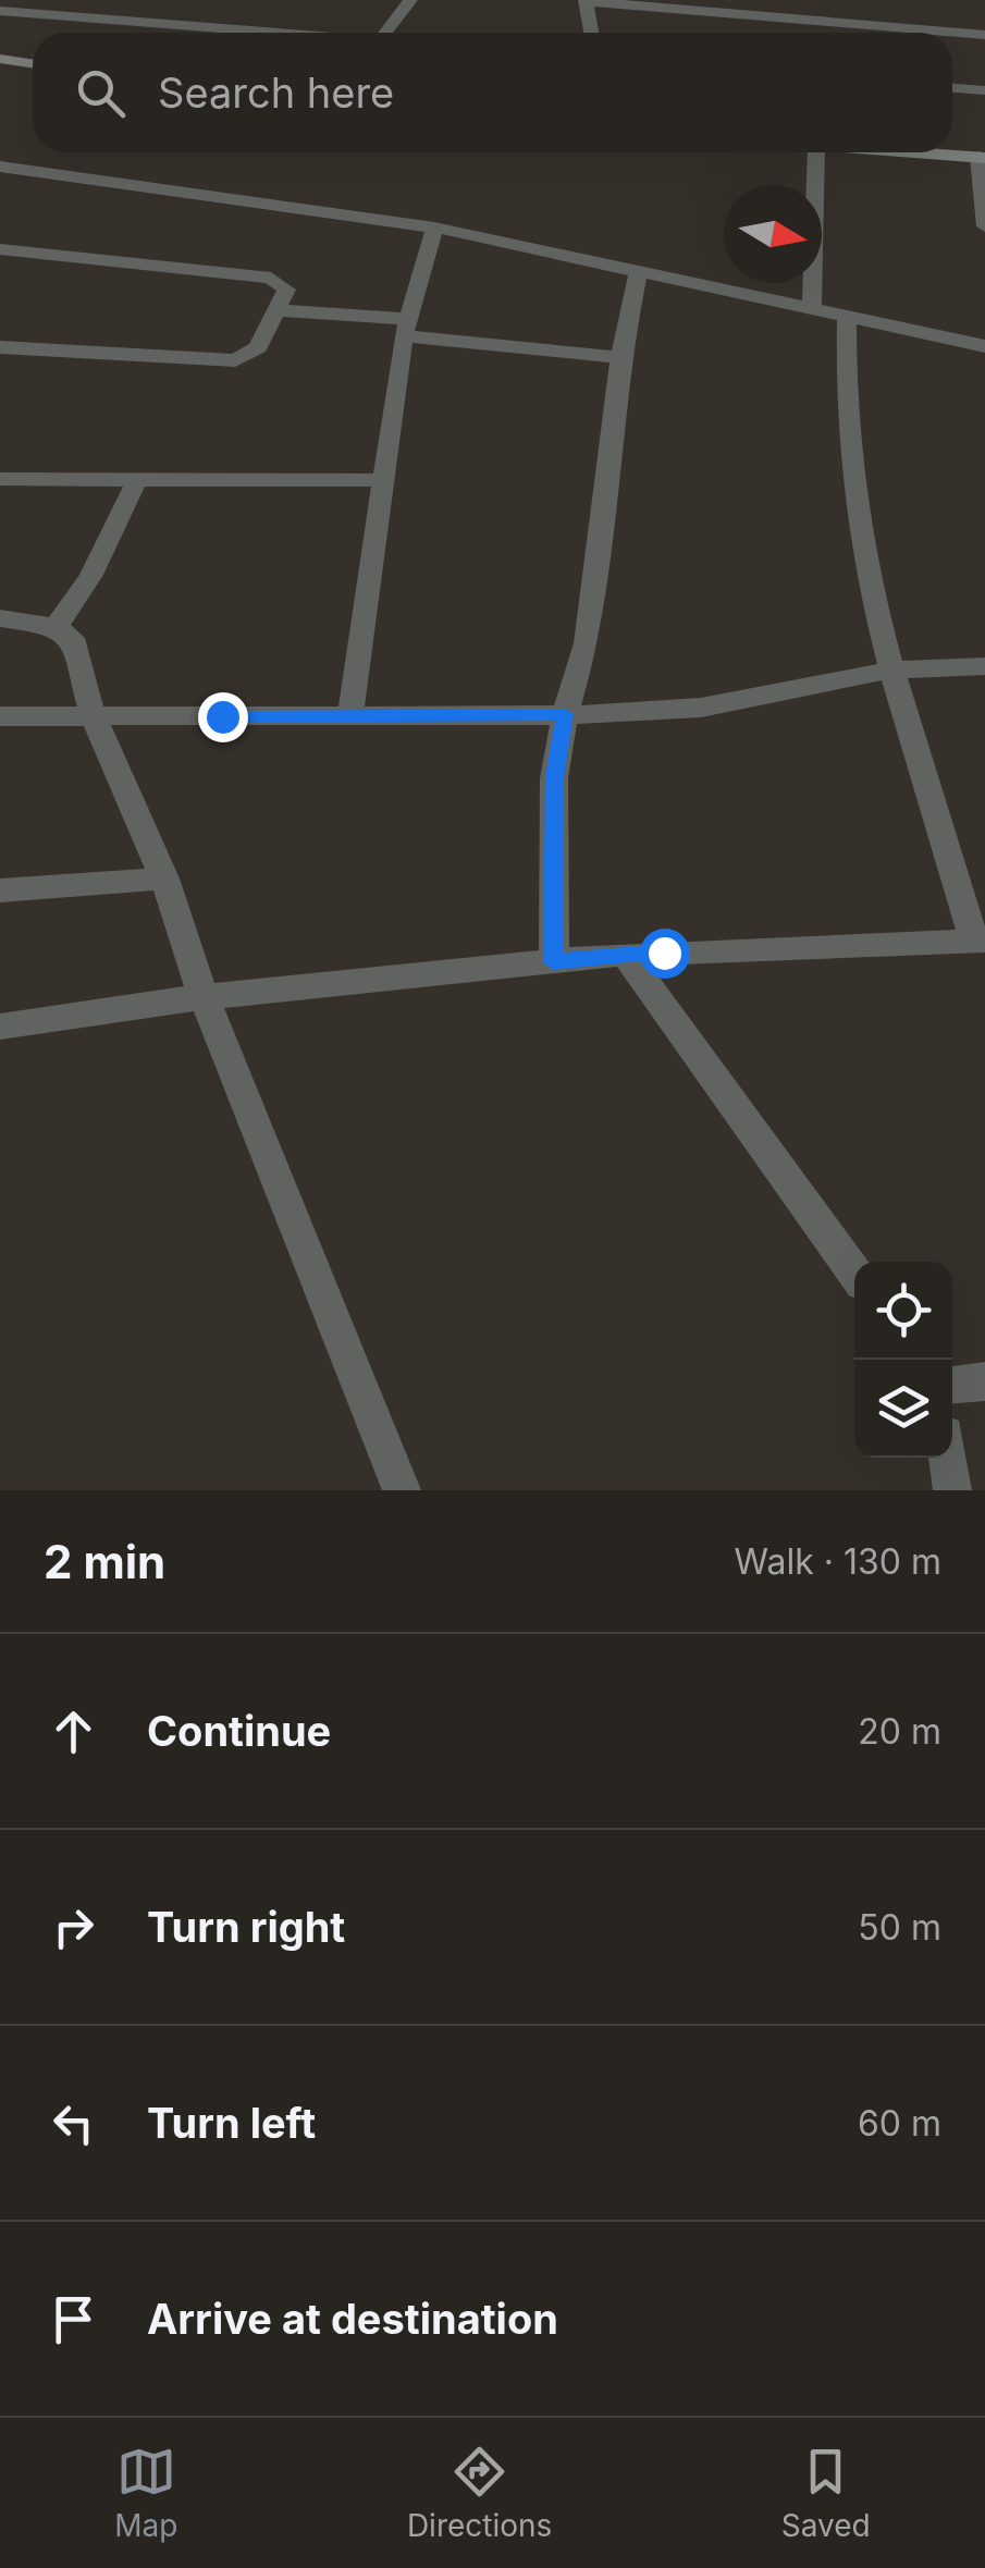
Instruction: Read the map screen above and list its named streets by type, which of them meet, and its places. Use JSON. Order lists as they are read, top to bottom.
{
  "north": "right",
  "page": {
    "search": "Search here",
    "heading": ["2 min", "Walk · 130 m"],
    "list": [
      ["Continue", "20 m"],
      ["Turn right", "50 m"],
      ["Turn left", "60 m"],
      "Arrive at destination"
    ],
    "nav": ["Map", "Directions", "Saved"]
  }
}
